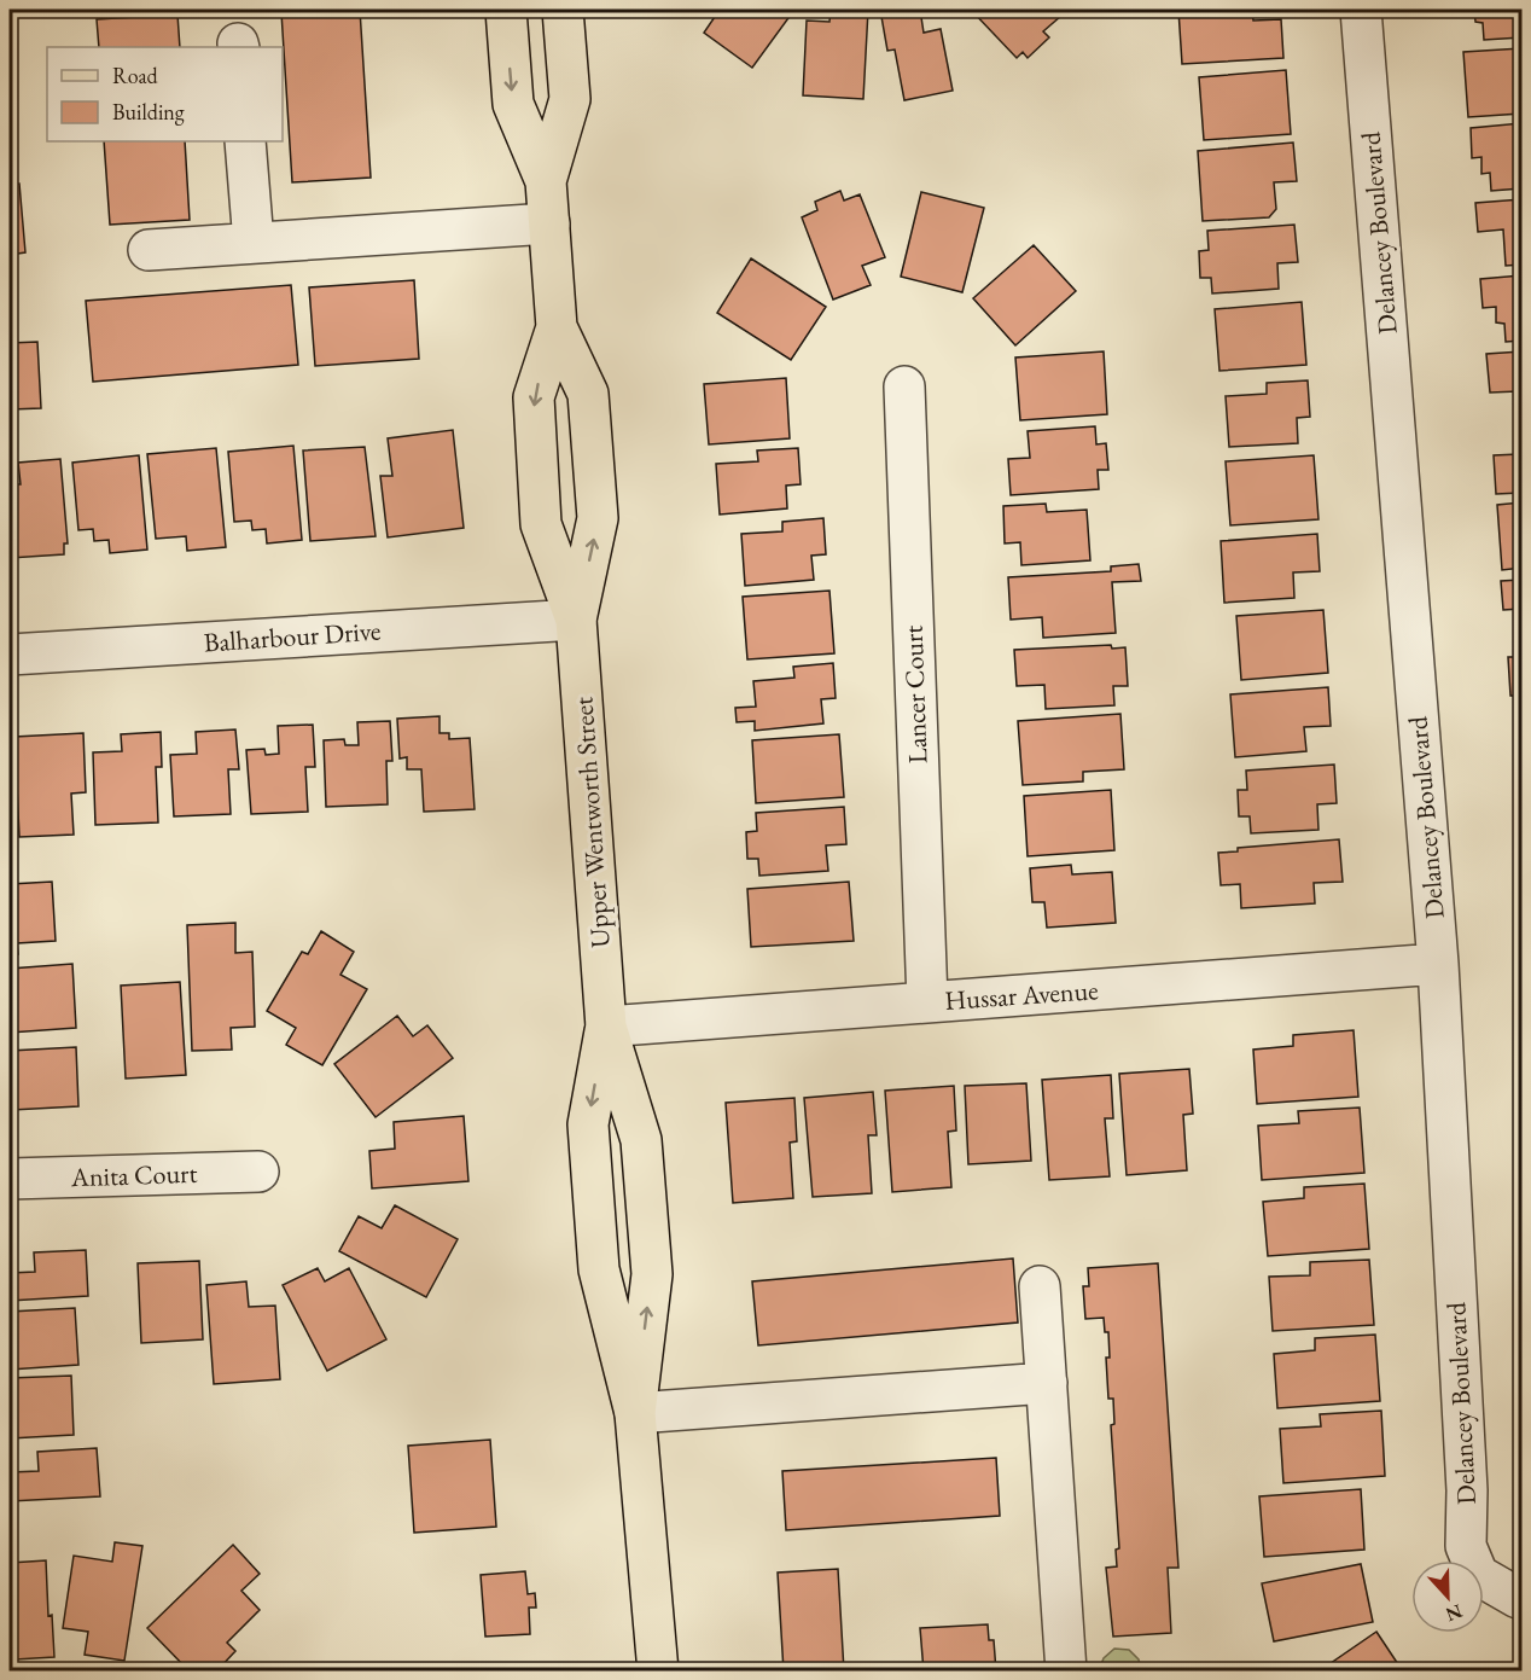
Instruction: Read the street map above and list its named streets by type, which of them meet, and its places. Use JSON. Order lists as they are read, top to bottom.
{
  "streets": {
    "main road": ["Upper Wentworth Street"],
    "street": [
      "Delancey Boulevard",
      "Balharbour Drive",
      "Lancer Court",
      "Hussar Avenue",
      "Anita Court"
    ]
  },
  "crossings": [
    ["Delancey Boulevard", "Hussar Avenue"],
    ["Balharbour Drive", "Upper Wentworth Street"],
    ["Lancer Court", "Hussar Avenue"],
    ["Upper Wentworth Street", "Hussar Avenue"]
  ],
  "legend": ["Road", "Building"],
  "north": "bottom"
}
